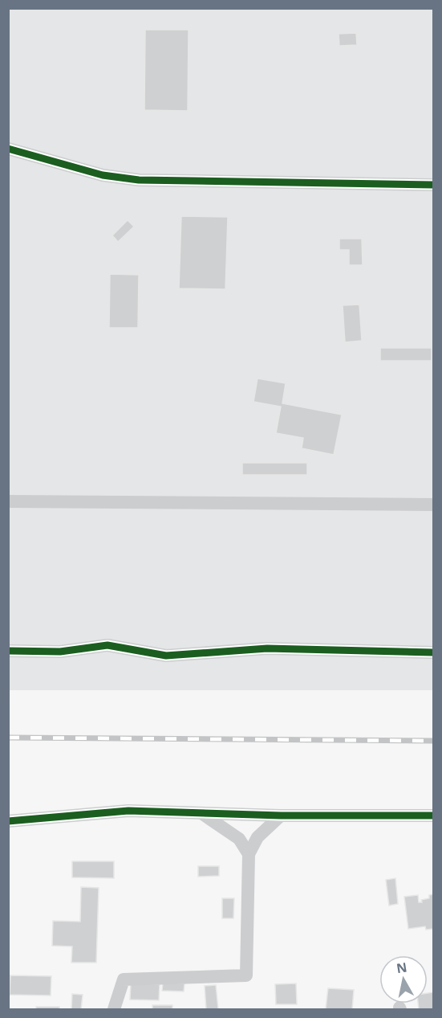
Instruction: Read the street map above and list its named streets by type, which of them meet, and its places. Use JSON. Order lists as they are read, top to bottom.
{
  "north": "top"
}
